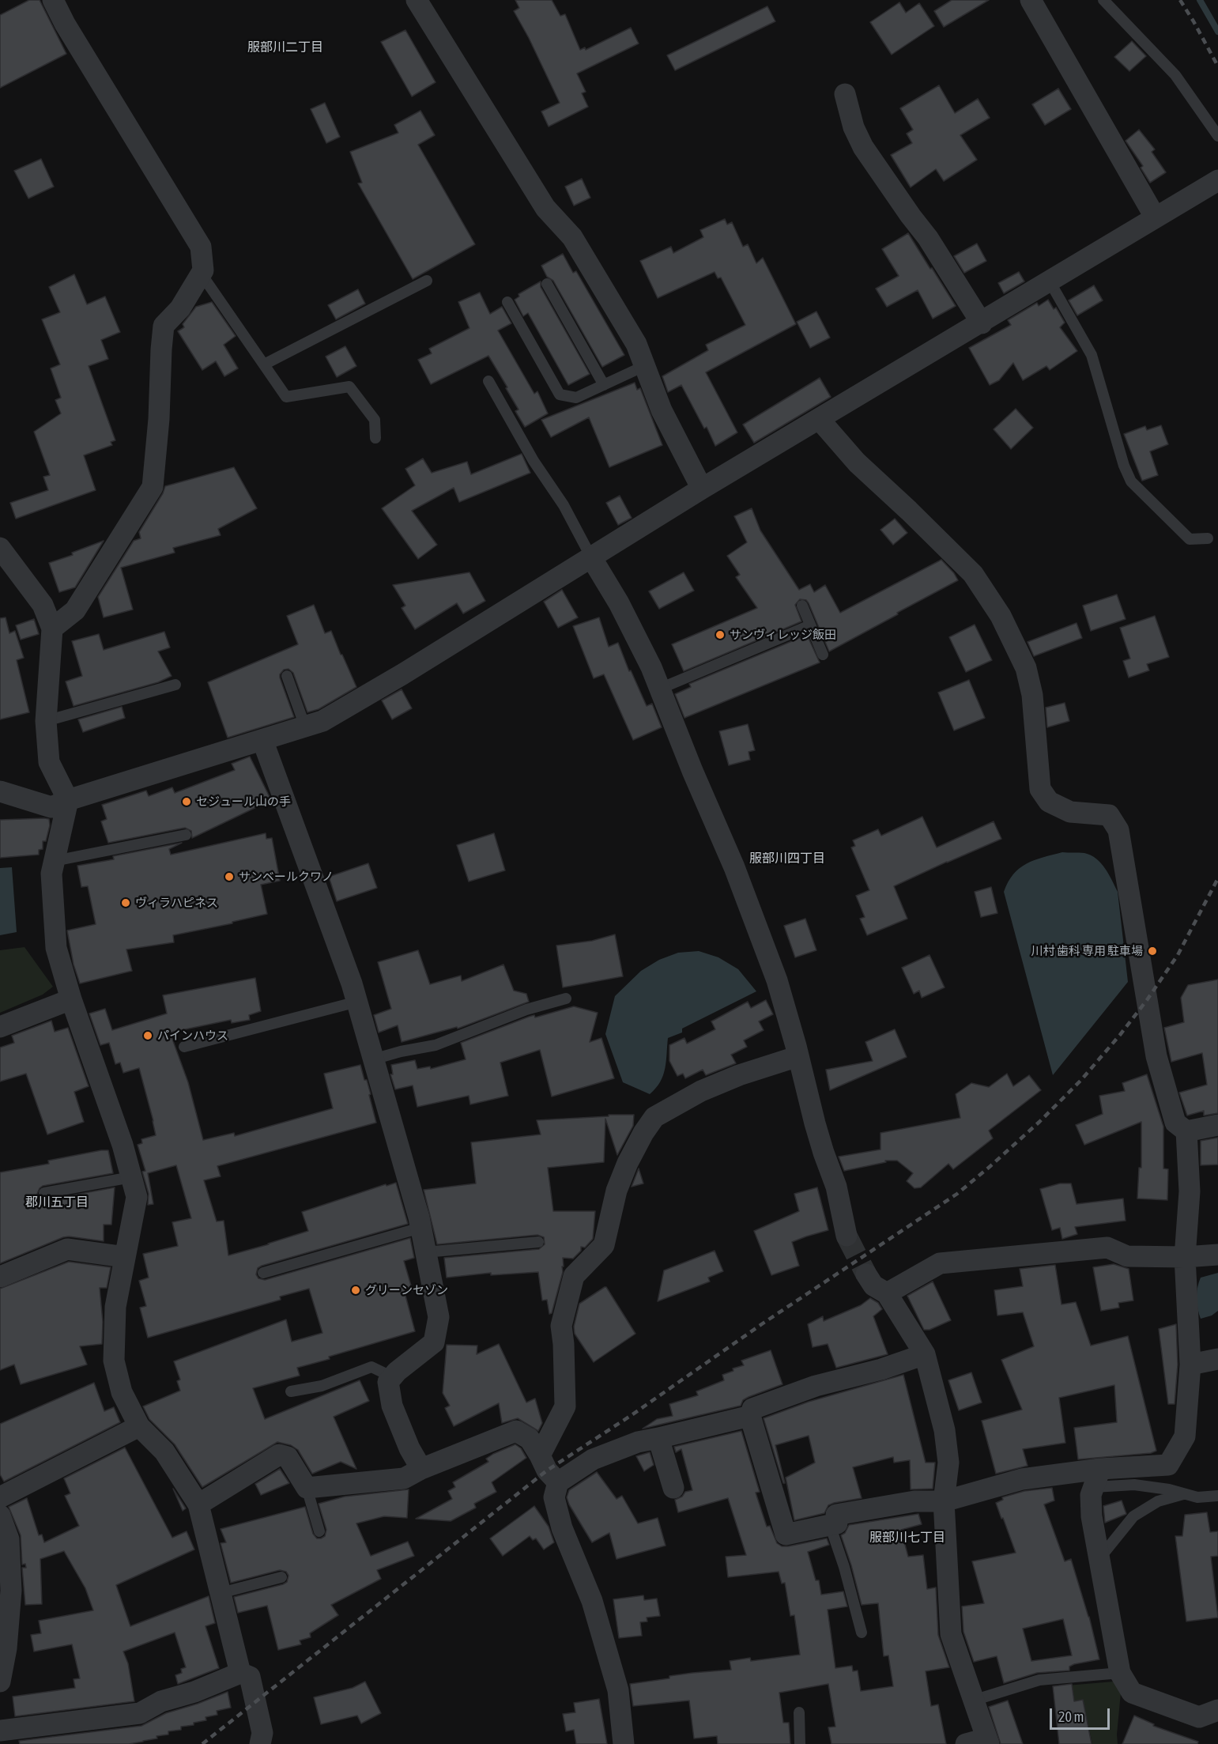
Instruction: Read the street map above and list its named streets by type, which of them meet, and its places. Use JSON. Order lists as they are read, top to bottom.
{
  "districts": [
    "服部川二丁目",
    "服部川四丁目",
    "郡川五丁目",
    "服部川七丁目"
  ],
  "places": [
    "サンヴィレッジ飯田",
    "セジュール山の手",
    "サンベールクワノ",
    "ヴィラハピネス",
    "川村 歯科 専用 駐車場",
    "パインハウス",
    "グリーンセゾン"
  ],
  "scale_bar": "20 m"
}
